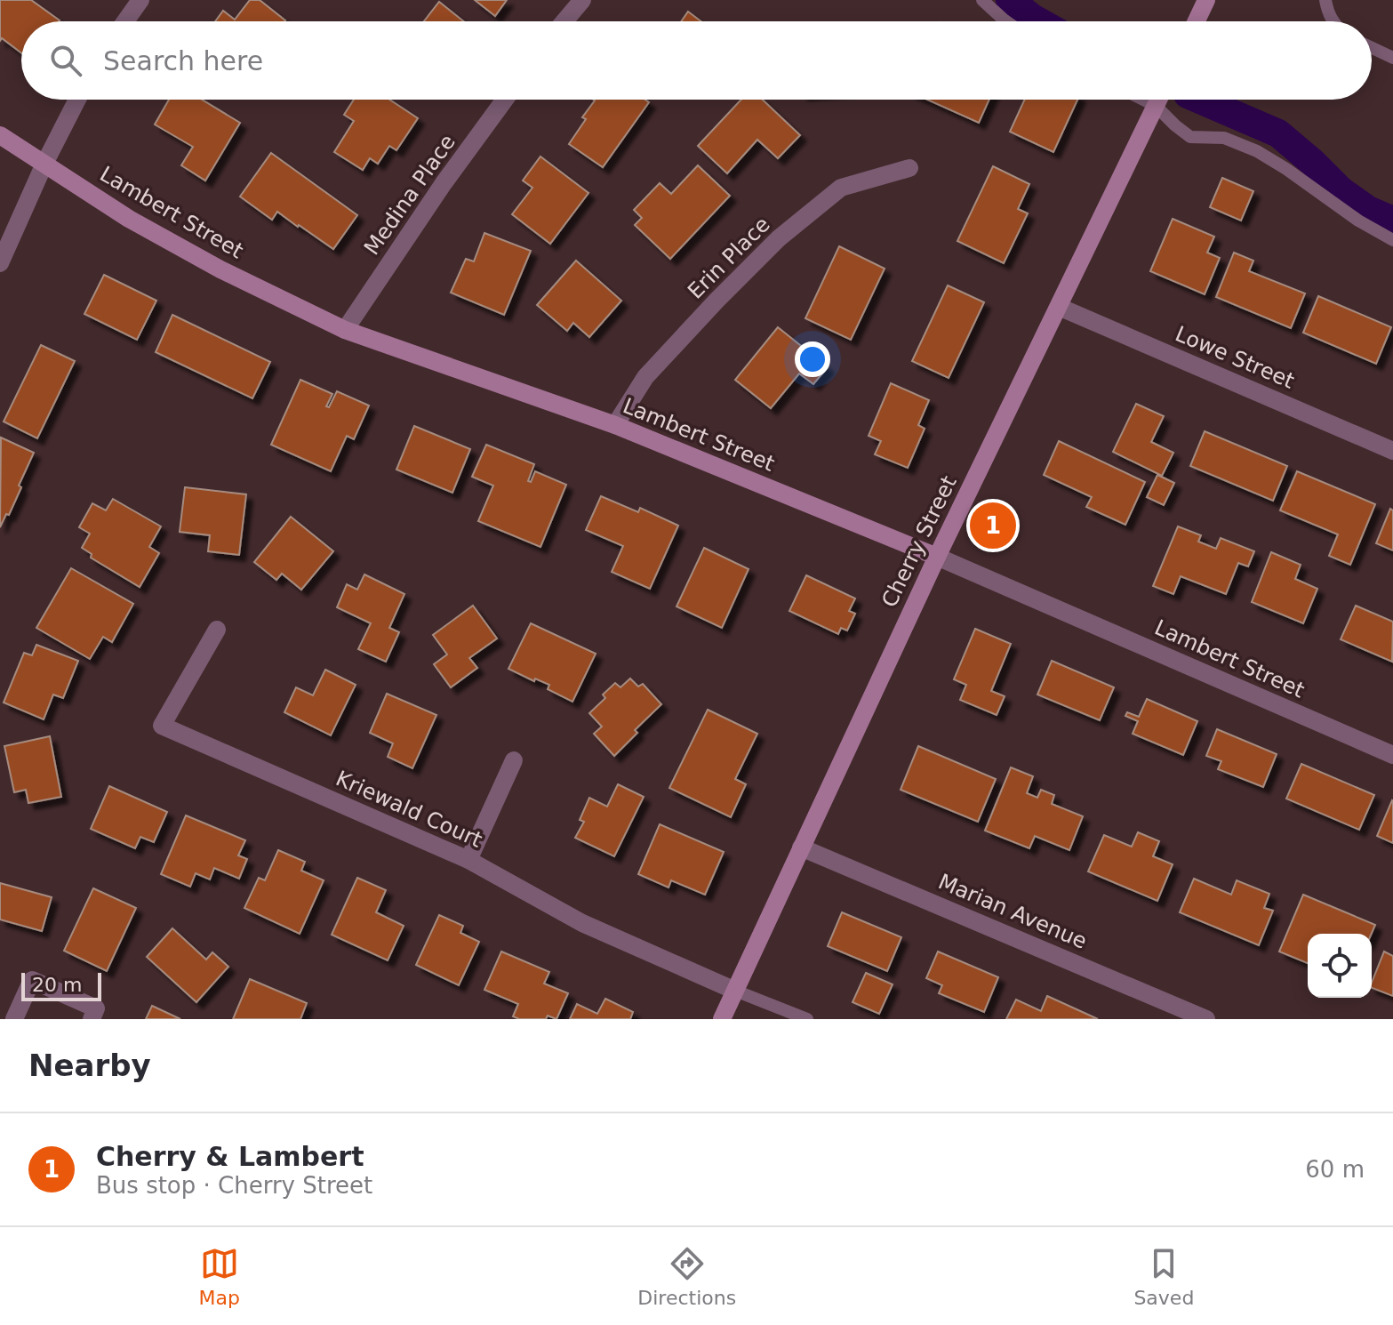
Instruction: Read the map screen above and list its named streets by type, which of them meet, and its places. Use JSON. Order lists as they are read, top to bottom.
{
  "streets": {
    "main road": ["Lambert Street", "Cherry Street"],
    "street": [
      "Medina Place",
      "Erin Place",
      "Lowe Street",
      "Kriewald Court",
      "Marian Avenue"
    ]
  },
  "crossings": [
    ["Medina Place", "Lambert Street"],
    ["Lambert Street", "Erin Place"],
    ["Lambert Street", "Cherry Street"],
    ["Lowe Street", "Cherry Street"],
    ["Cherry Street", "Kriewald Court"],
    ["Cherry Street", "Marian Avenue"]
  ],
  "scale_bar": "20 m",
  "page": {
    "search": "Search here",
    "pins": "1",
    "scale": "20 m",
    "heading": "Nearby",
    "list": [
      {
        "mark": "1",
        "name": "Cherry & Lambert",
        "note": "Bus stop · Cherry Street",
        "value": "60 m"
      }
    ],
    "nav": ["Map", "Directions", "Saved"]
  }
}
